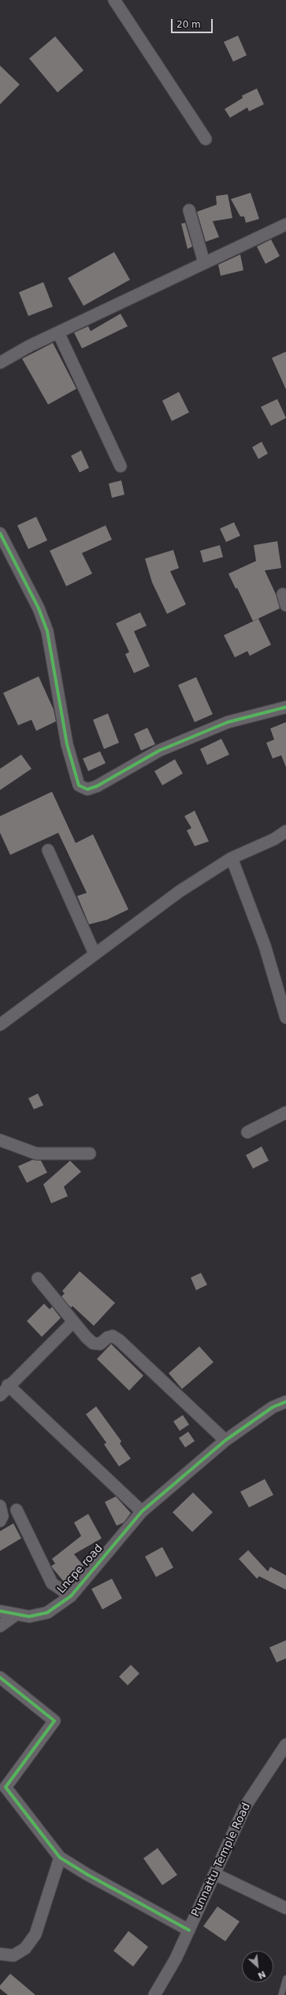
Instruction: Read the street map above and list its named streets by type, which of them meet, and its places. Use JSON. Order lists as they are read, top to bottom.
{
  "streets": {
    "street": ["Lncpe road", "Punnattu Temple Road"]
  },
  "scale_bar": "20 m",
  "north": "bottom right"
}
